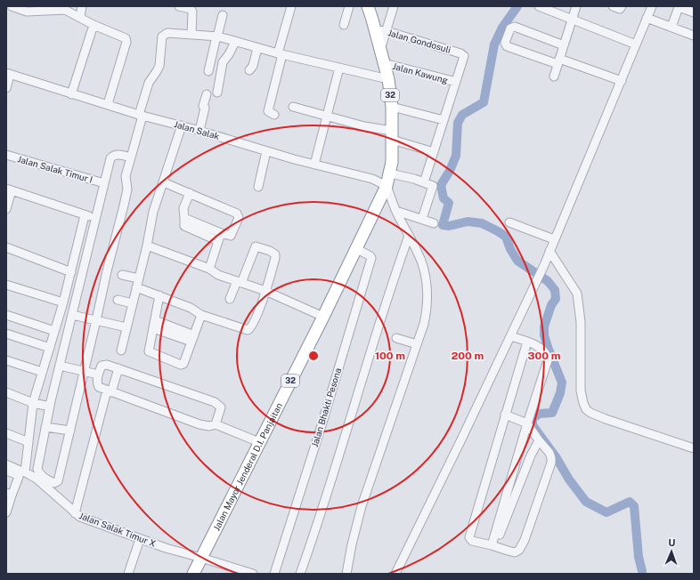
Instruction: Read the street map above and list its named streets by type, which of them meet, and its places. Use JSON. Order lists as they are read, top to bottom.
{
  "streets": {
    "highway": ["32", "Jalan Mayor Jenderal D.I. Panjaitan"],
    "street": [
      "Jalan Gondosuli",
      "Jalan Kawung",
      "Jalan Salak",
      "Jalan Salak Timur I",
      "Jalan Bhakti Pesona",
      "Jalan Salak Timur X"
    ]
  },
  "crossings": [
    ["Jalan Gondosuli", "Jalan Kawung"],
    ["Jalan Gondosuli", "32"],
    ["Jalan Kawung", "32"],
    ["32", "Jalan Salak"],
    ["32", "Jalan Mayor Jenderal D.I. Panjaitan"],
    ["Jalan Salak", "Jalan Mayor Jenderal D.I. Panjaitan"],
    ["Jalan Bhakti Pesona", "Jalan Mayor Jenderal D.I. Panjaitan"],
    ["Jalan Mayor Jenderal D.I. Panjaitan", "Jalan Salak Timur X"]
  ],
  "north": "top",
  "rings": ["100 m", "200 m", "300 m"]
}
